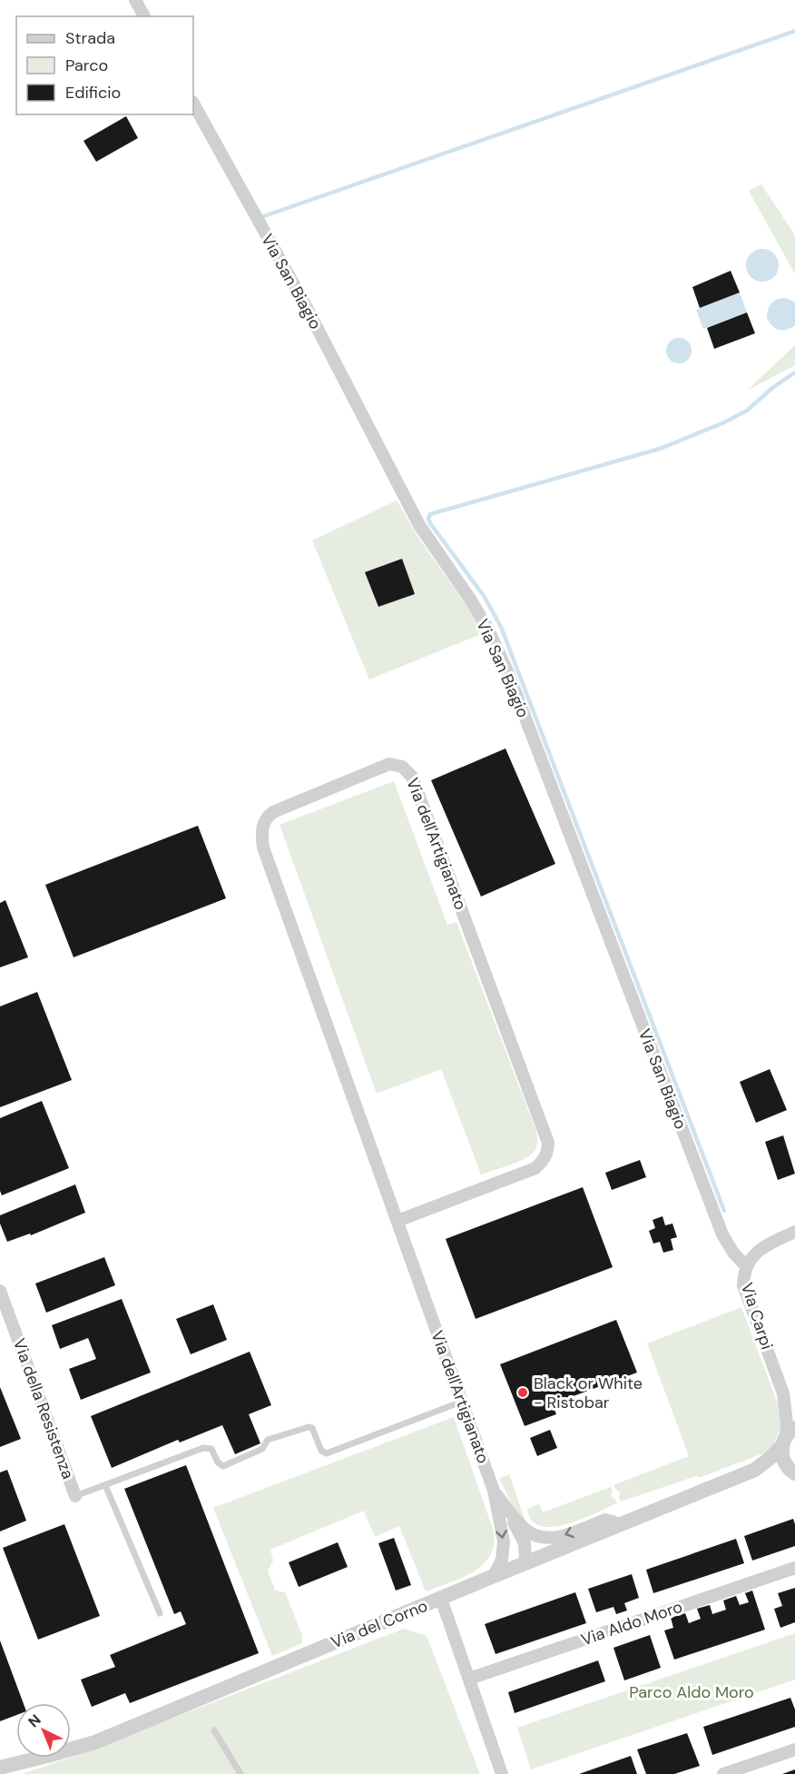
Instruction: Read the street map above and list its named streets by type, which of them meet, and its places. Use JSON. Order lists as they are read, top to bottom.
{
  "streets": {
    "street": [
      "Via San Biagio",
      "Via dell'Artigianato",
      "Via Carpi",
      "Via della Resistenza",
      "Via Aldo Moro",
      "Via del Corno"
    ]
  },
  "crossings": [
    ["Via San Biagio", "Via Carpi"],
    ["Via dell'Artigianato", "Via del Corno"],
    ["Via Carpi", "Via del Corno"]
  ],
  "parks": ["Parco Aldo Moro"],
  "places": ["Black or White - Ristobar"],
  "legend": ["Strada", "Parco", "Edificio"],
  "north": "top left"
}
